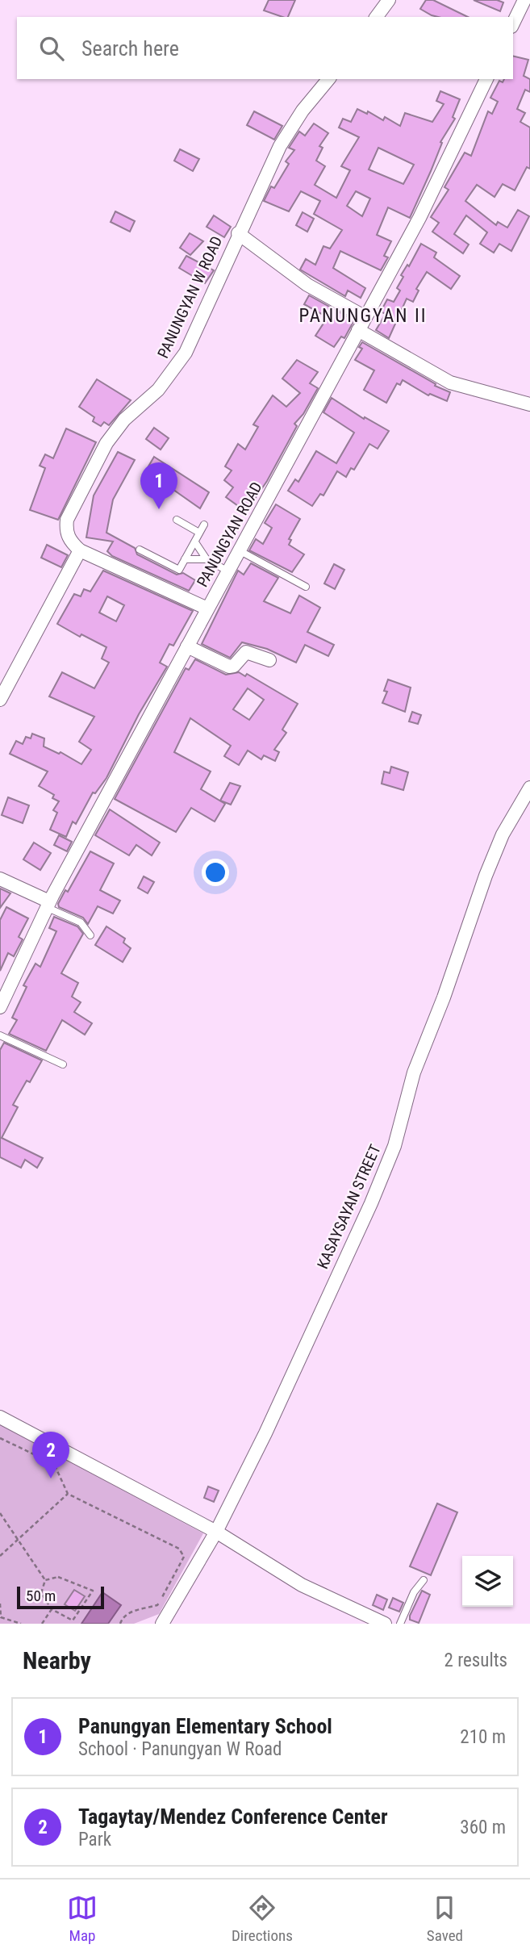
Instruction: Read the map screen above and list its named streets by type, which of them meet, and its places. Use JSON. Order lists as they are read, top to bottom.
{
  "streets": {
    "street": ["PANUNGYAN W ROAD", "PANUNGYAN ROAD", "KASAYSAYAN STREET"]
  },
  "districts": ["PANUNGYAN II"],
  "scale_bar": "50 m",
  "page": {
    "search": "Search here",
    "pins": ["1", "2"],
    "scale": "50 m",
    "heading": ["Nearby", "2 results"],
    "list": [
      {
        "mark": "1",
        "name": "Panungyan Elementary School",
        "note": "School · Panungyan W Road",
        "value": "210 m"
      },
      {
        "mark": "2",
        "name": "Tagaytay/Mendez Conference Center",
        "note": "Park",
        "value": "360 m"
      }
    ],
    "nav": ["Map", "Directions", "Saved"]
  }
}
